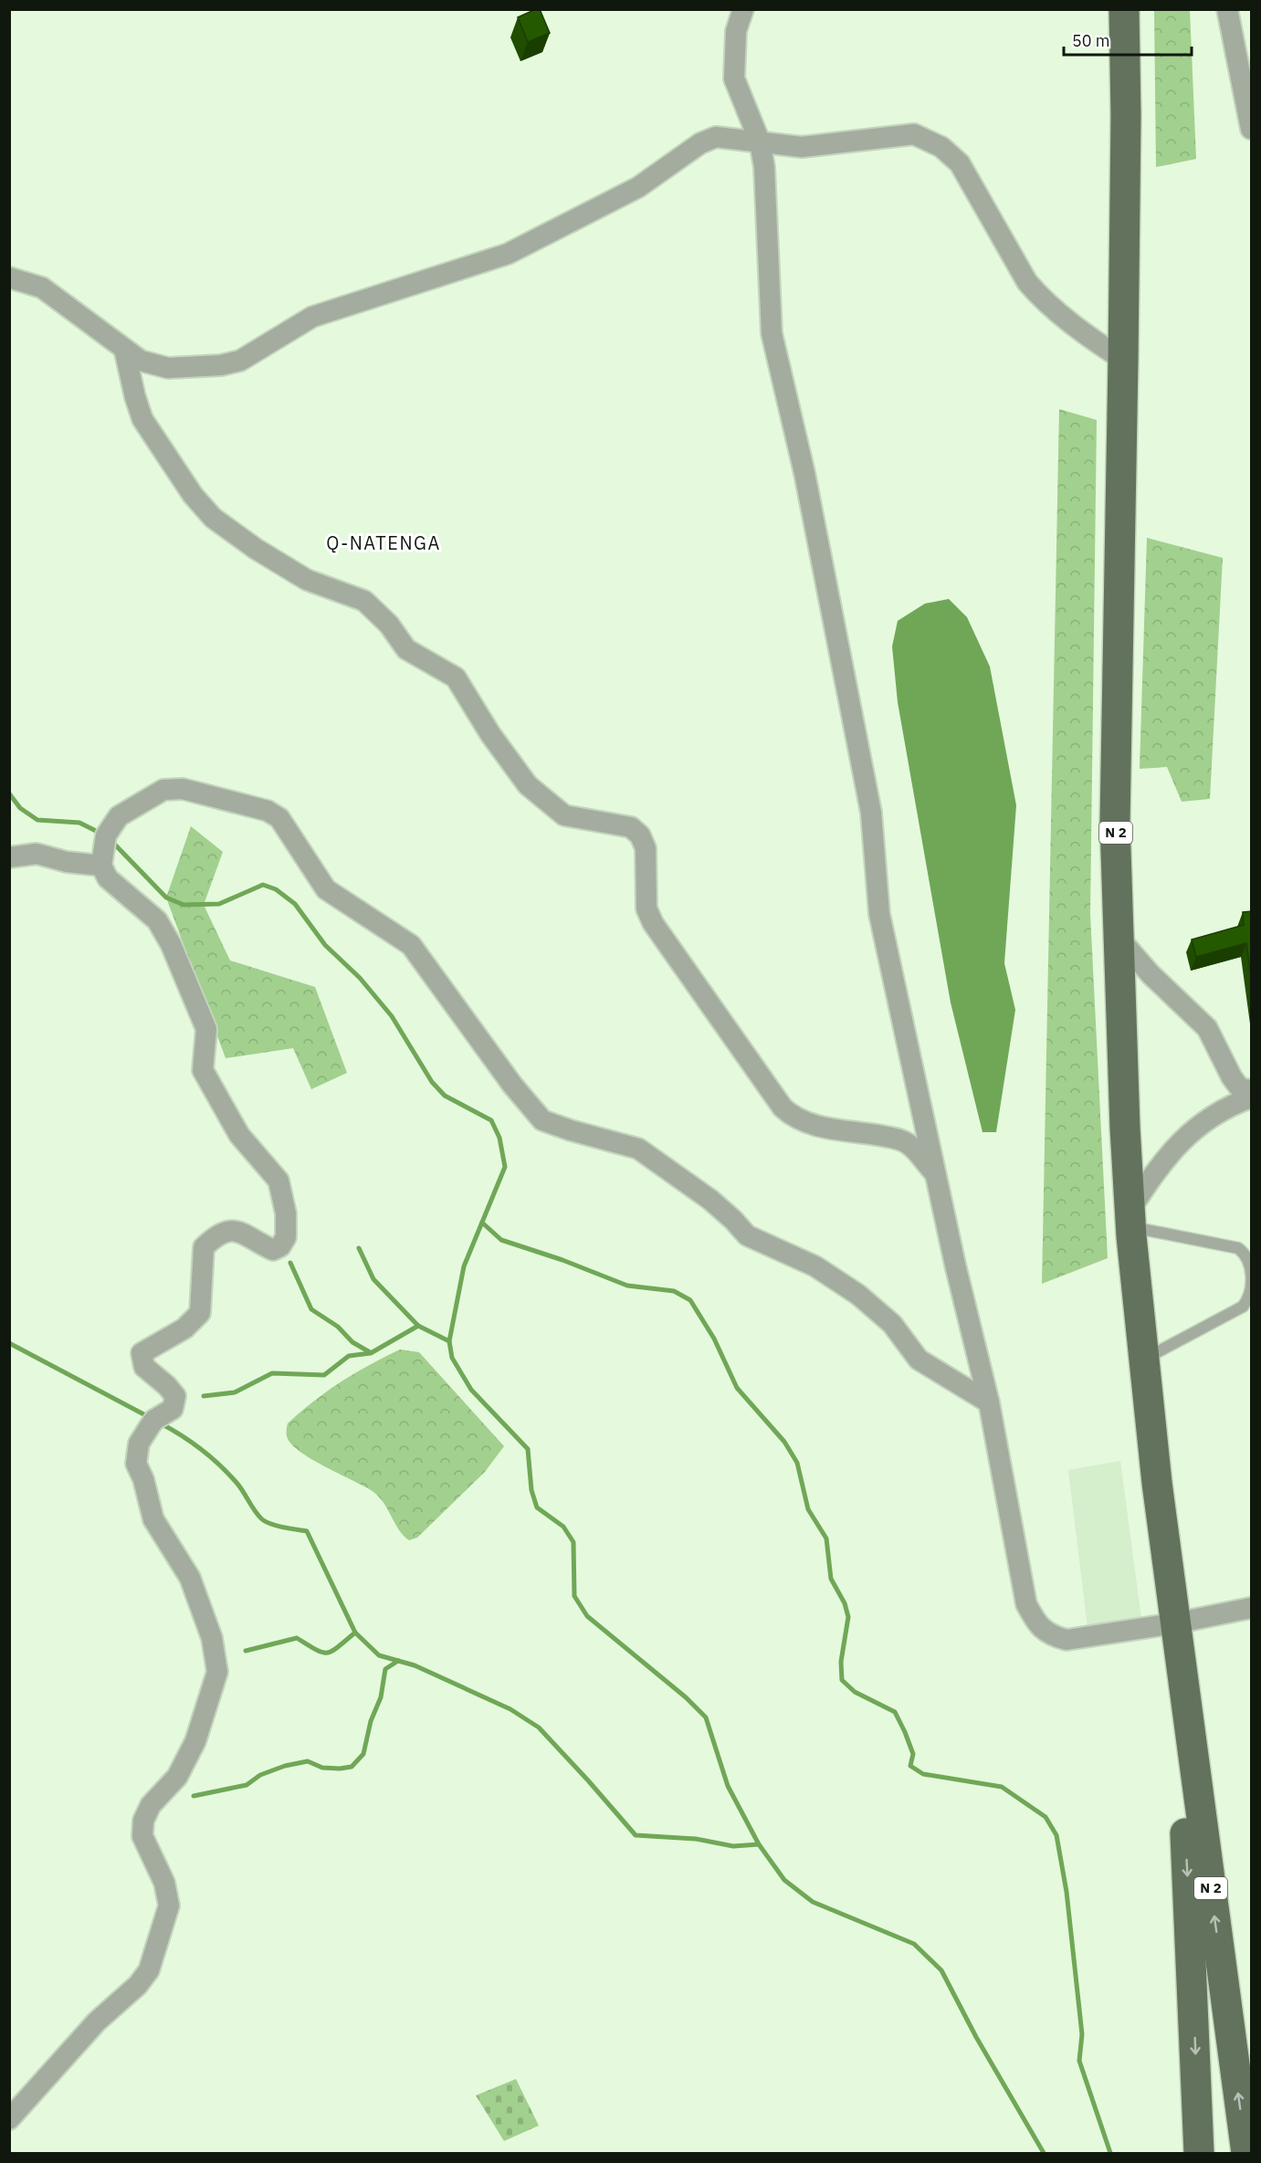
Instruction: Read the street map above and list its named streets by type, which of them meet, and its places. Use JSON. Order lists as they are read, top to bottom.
{
  "streets": {
    "main road": ["N 2"]
  },
  "districts": ["Q-NATENGA"],
  "scale_bar": "50 m"
}
